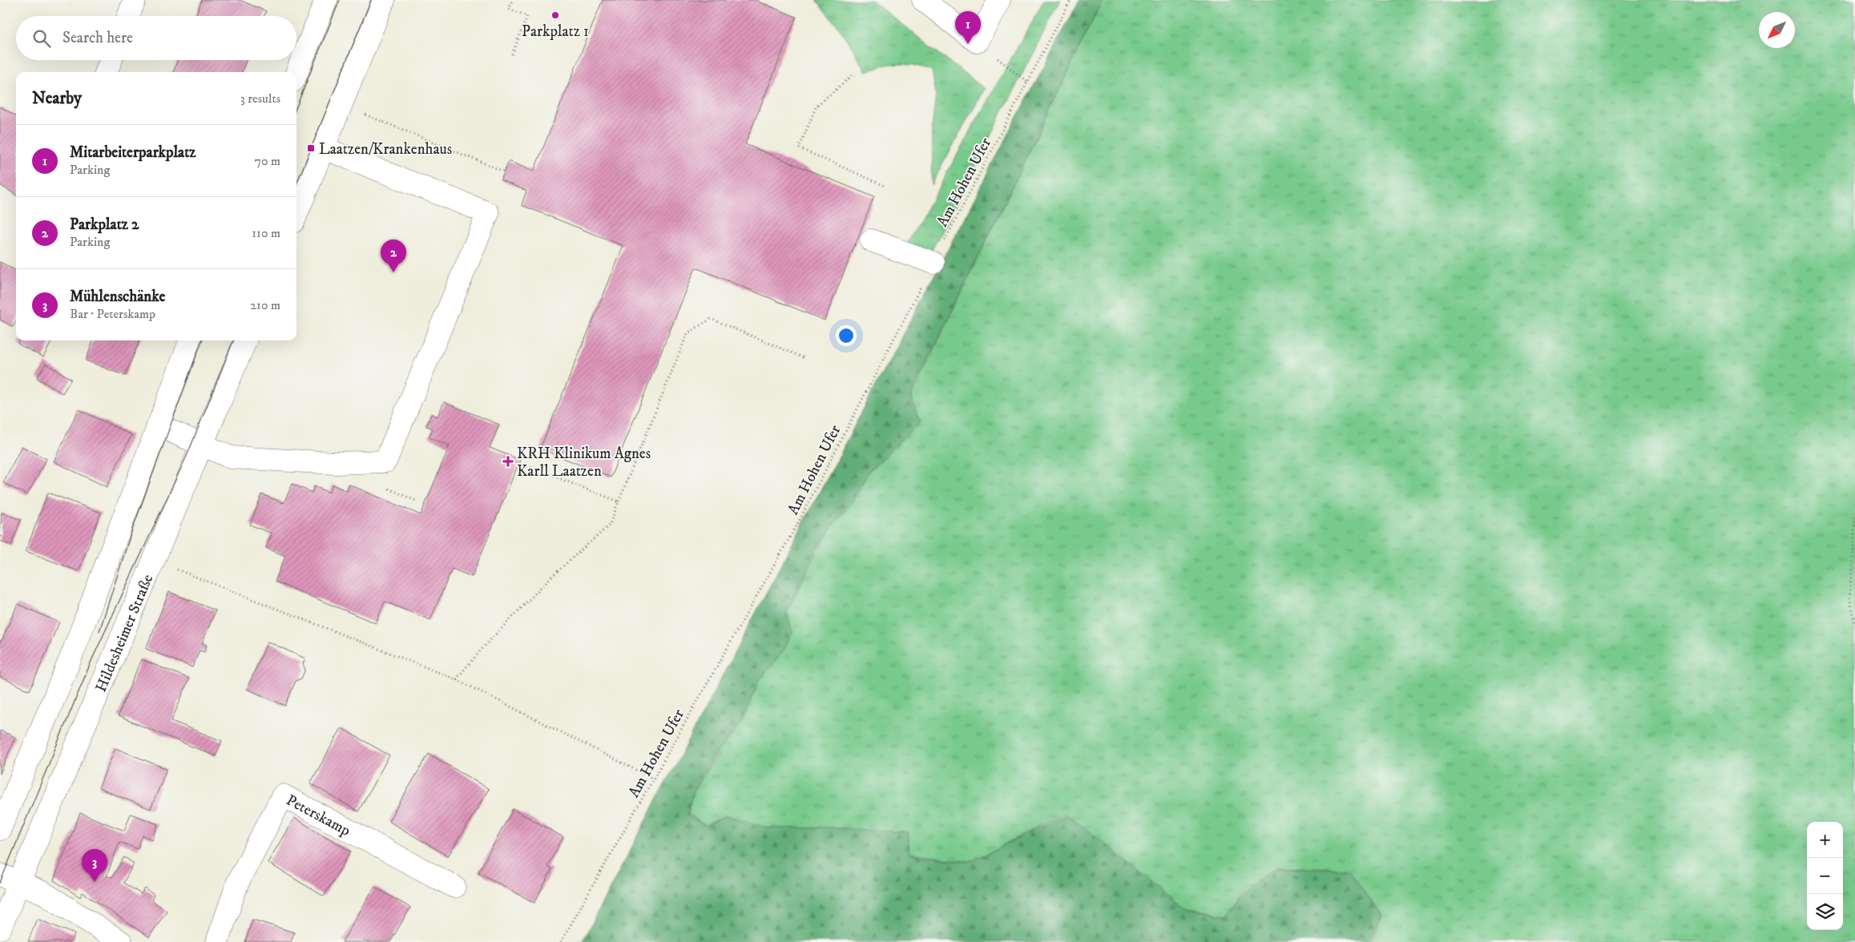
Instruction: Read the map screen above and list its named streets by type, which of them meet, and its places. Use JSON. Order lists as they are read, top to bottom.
{
  "streets": {
    "street": ["Hildesheimer Straße", "Peterskamp"],
    "path": ["Am Hohen Ufer"]
  },
  "places": {
    "other": ["Parkplatz 1"],
    "transit": ["Laatzen/Krankenhaus"],
    "health": ["KRH Klinikum Agnes Karll Laatzen"]
  },
  "north": "bottom left",
  "page": {
    "pins": ["1", "2", "3"],
    "search": "Search here",
    "heading": ["Nearby", "3 results"],
    "list": [
      {
        "mark": "1",
        "name": "Mitarbeiterparkplatz",
        "note": "Parking",
        "value": "70 m"
      },
      {
        "mark": "2",
        "name": "Parkplatz 2",
        "note": "Parking",
        "value": "110 m"
      },
      {
        "mark": "3",
        "name": "Mühlenschänke",
        "note": "Bar · Peterskamp",
        "value": "210 m"
      }
    ],
    "map_buttons": ["+", "−"]
  }
}
